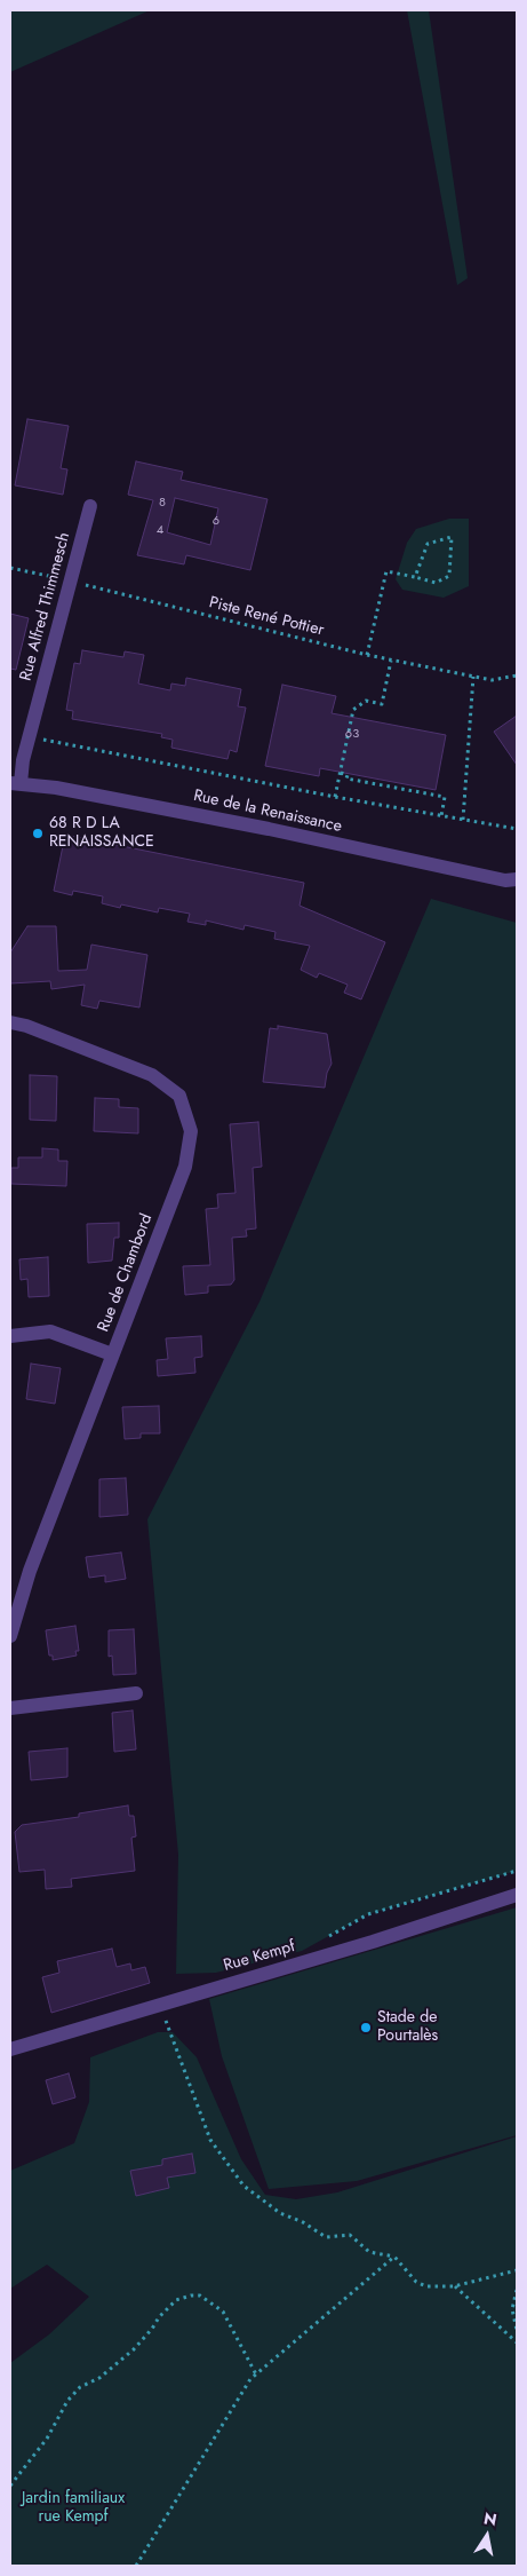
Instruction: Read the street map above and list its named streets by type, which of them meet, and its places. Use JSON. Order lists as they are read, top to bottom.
{
  "streets": {
    "street": [
      "Rue Alfred Thimmesch",
      "Rue de la Renaissance",
      "Rue de Chambord",
      "Rue Kempf"
    ],
    "path": ["Piste René Pottier"]
  },
  "crossings": [
    ["Rue Alfred Thimmesch", "Piste René Pottier"],
    ["Rue Alfred Thimmesch", "Rue de la Renaissance"]
  ],
  "parks": ["Jardin familiaux rue Kempf"],
  "places": ["68 R D LA RENAISSANCE", "Stade de Pourtalès"],
  "house_numbers": [
    "8",
    "6",
    "4",
    "63"
  ],
  "north": "top"
}
